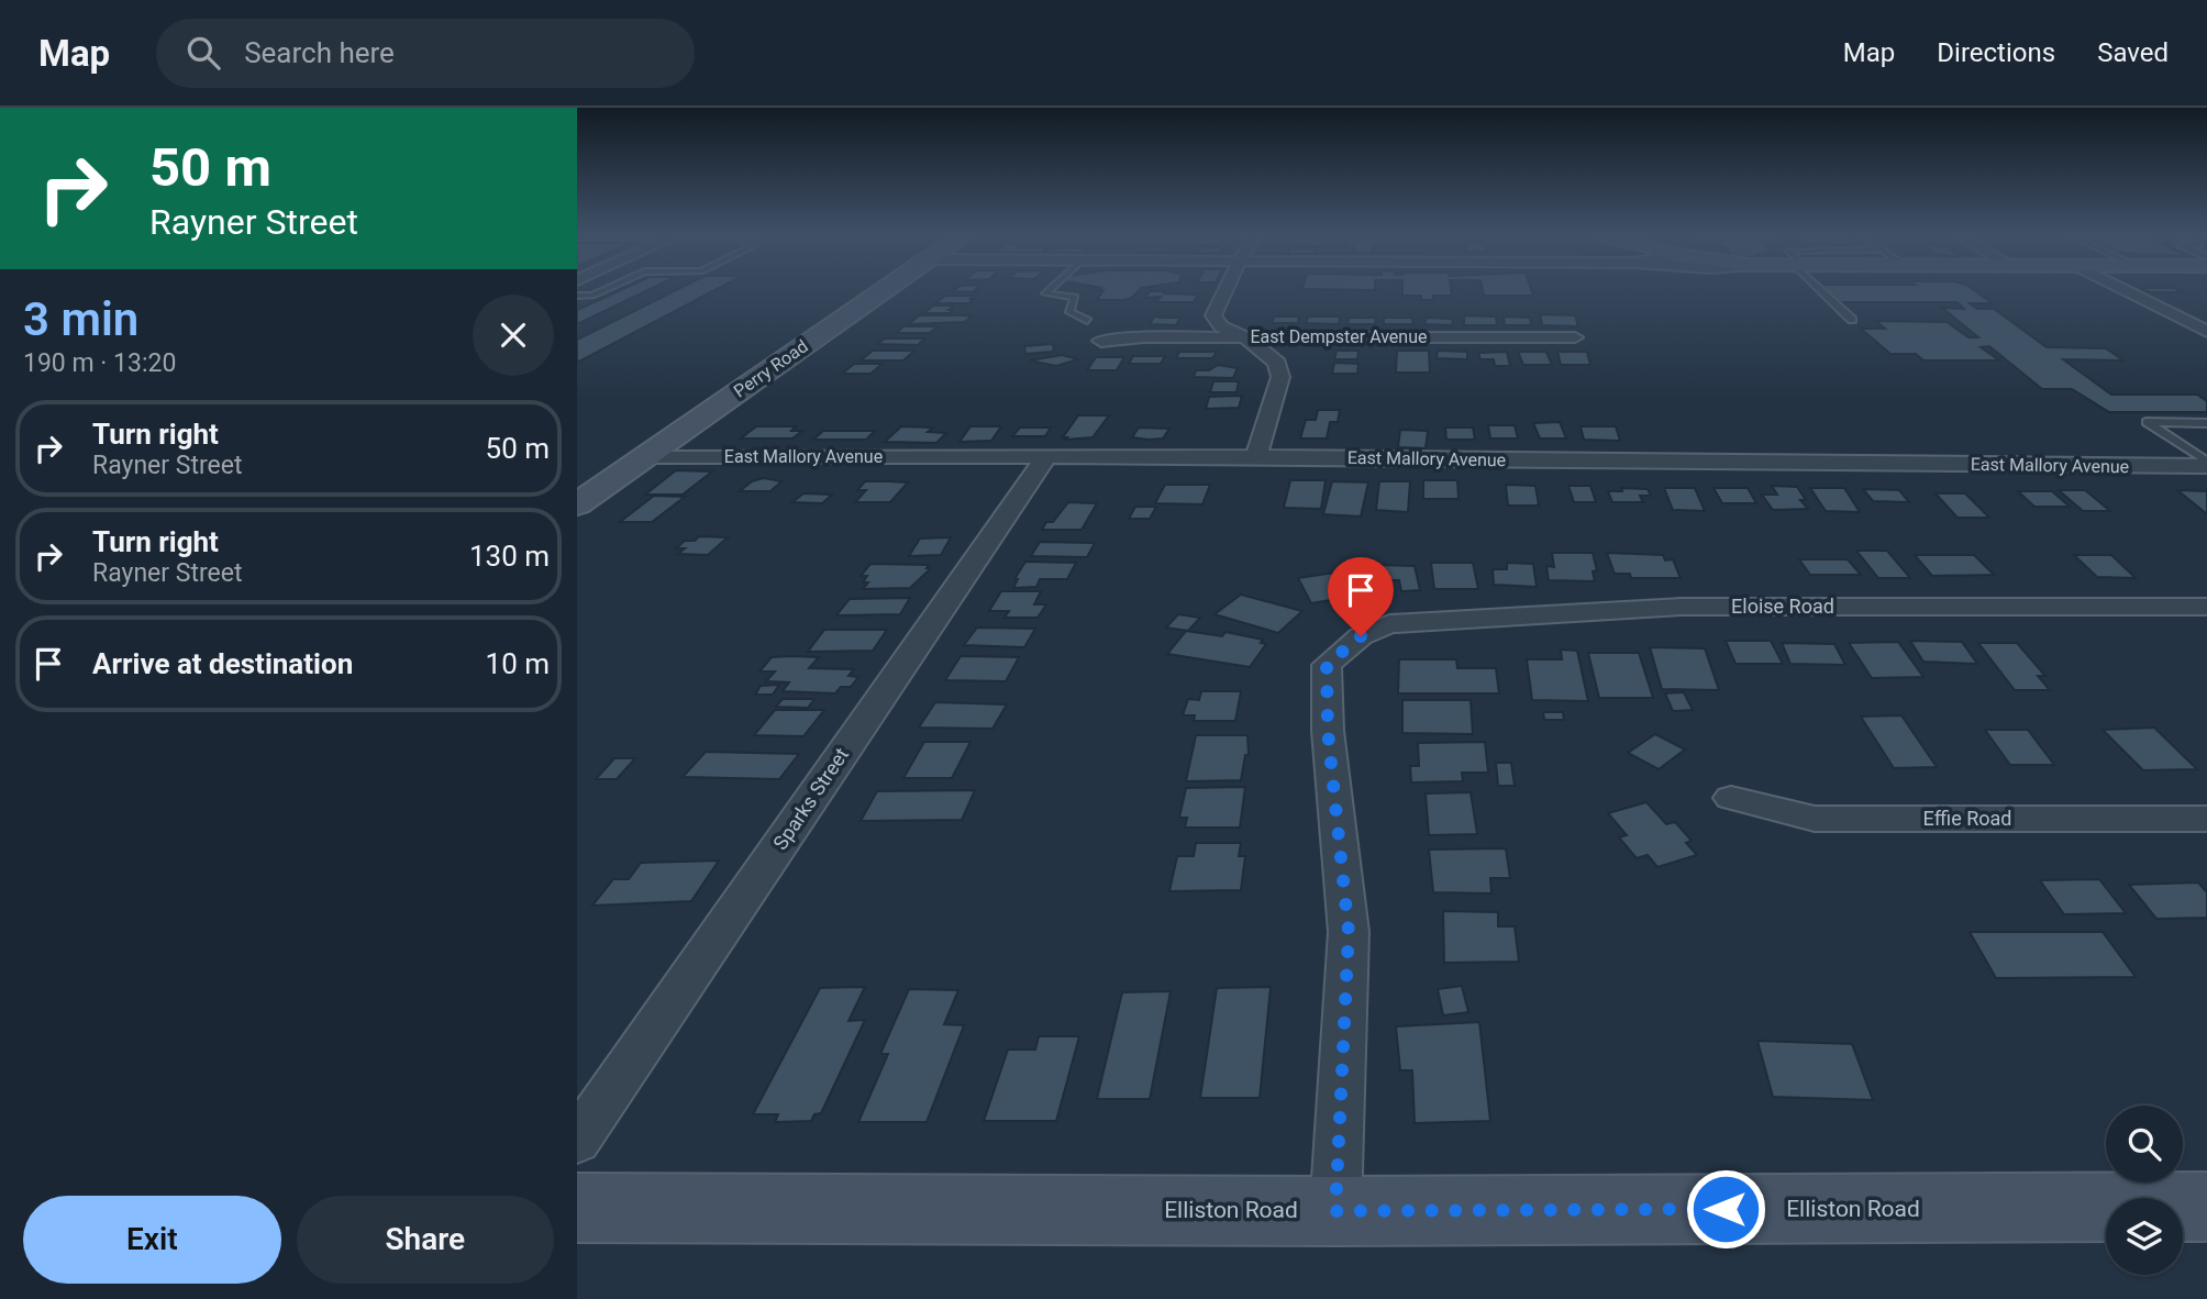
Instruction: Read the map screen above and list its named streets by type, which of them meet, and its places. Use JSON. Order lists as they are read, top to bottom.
{
  "streets": {
    "main road": ["Perry Road", "Elliston Road"],
    "street": [
      "East Dempster Avenue",
      "East Mallory Avenue",
      "Eloise Road",
      "Sparks Street",
      "Effie Road"
    ]
  },
  "crossings": [
    ["Perry Road", "East Mallory Avenue"],
    ["East Mallory Avenue", "Sparks Street"],
    ["Eloise Road", "Elliston Road"]
  ],
  "page": {
    "header": "Map",
    "search": "Search here",
    "nav": ["Map", "Directions", "Saved"],
    "turn": ["50 m", "Rayner Street"],
    "heading": ["3 min", "190 m · 13:20"],
    "list": [
      {
        "name": "Turn right",
        "note": "Rayner Street",
        "value": "50 m"
      },
      {
        "name": "Turn right",
        "note": "Rayner Street",
        "value": "130 m"
      },
      {
        "name": "Arrive at destination",
        "value": "10 m"
      }
    ],
    "buttons": ["Exit", "Share"]
  }
}
